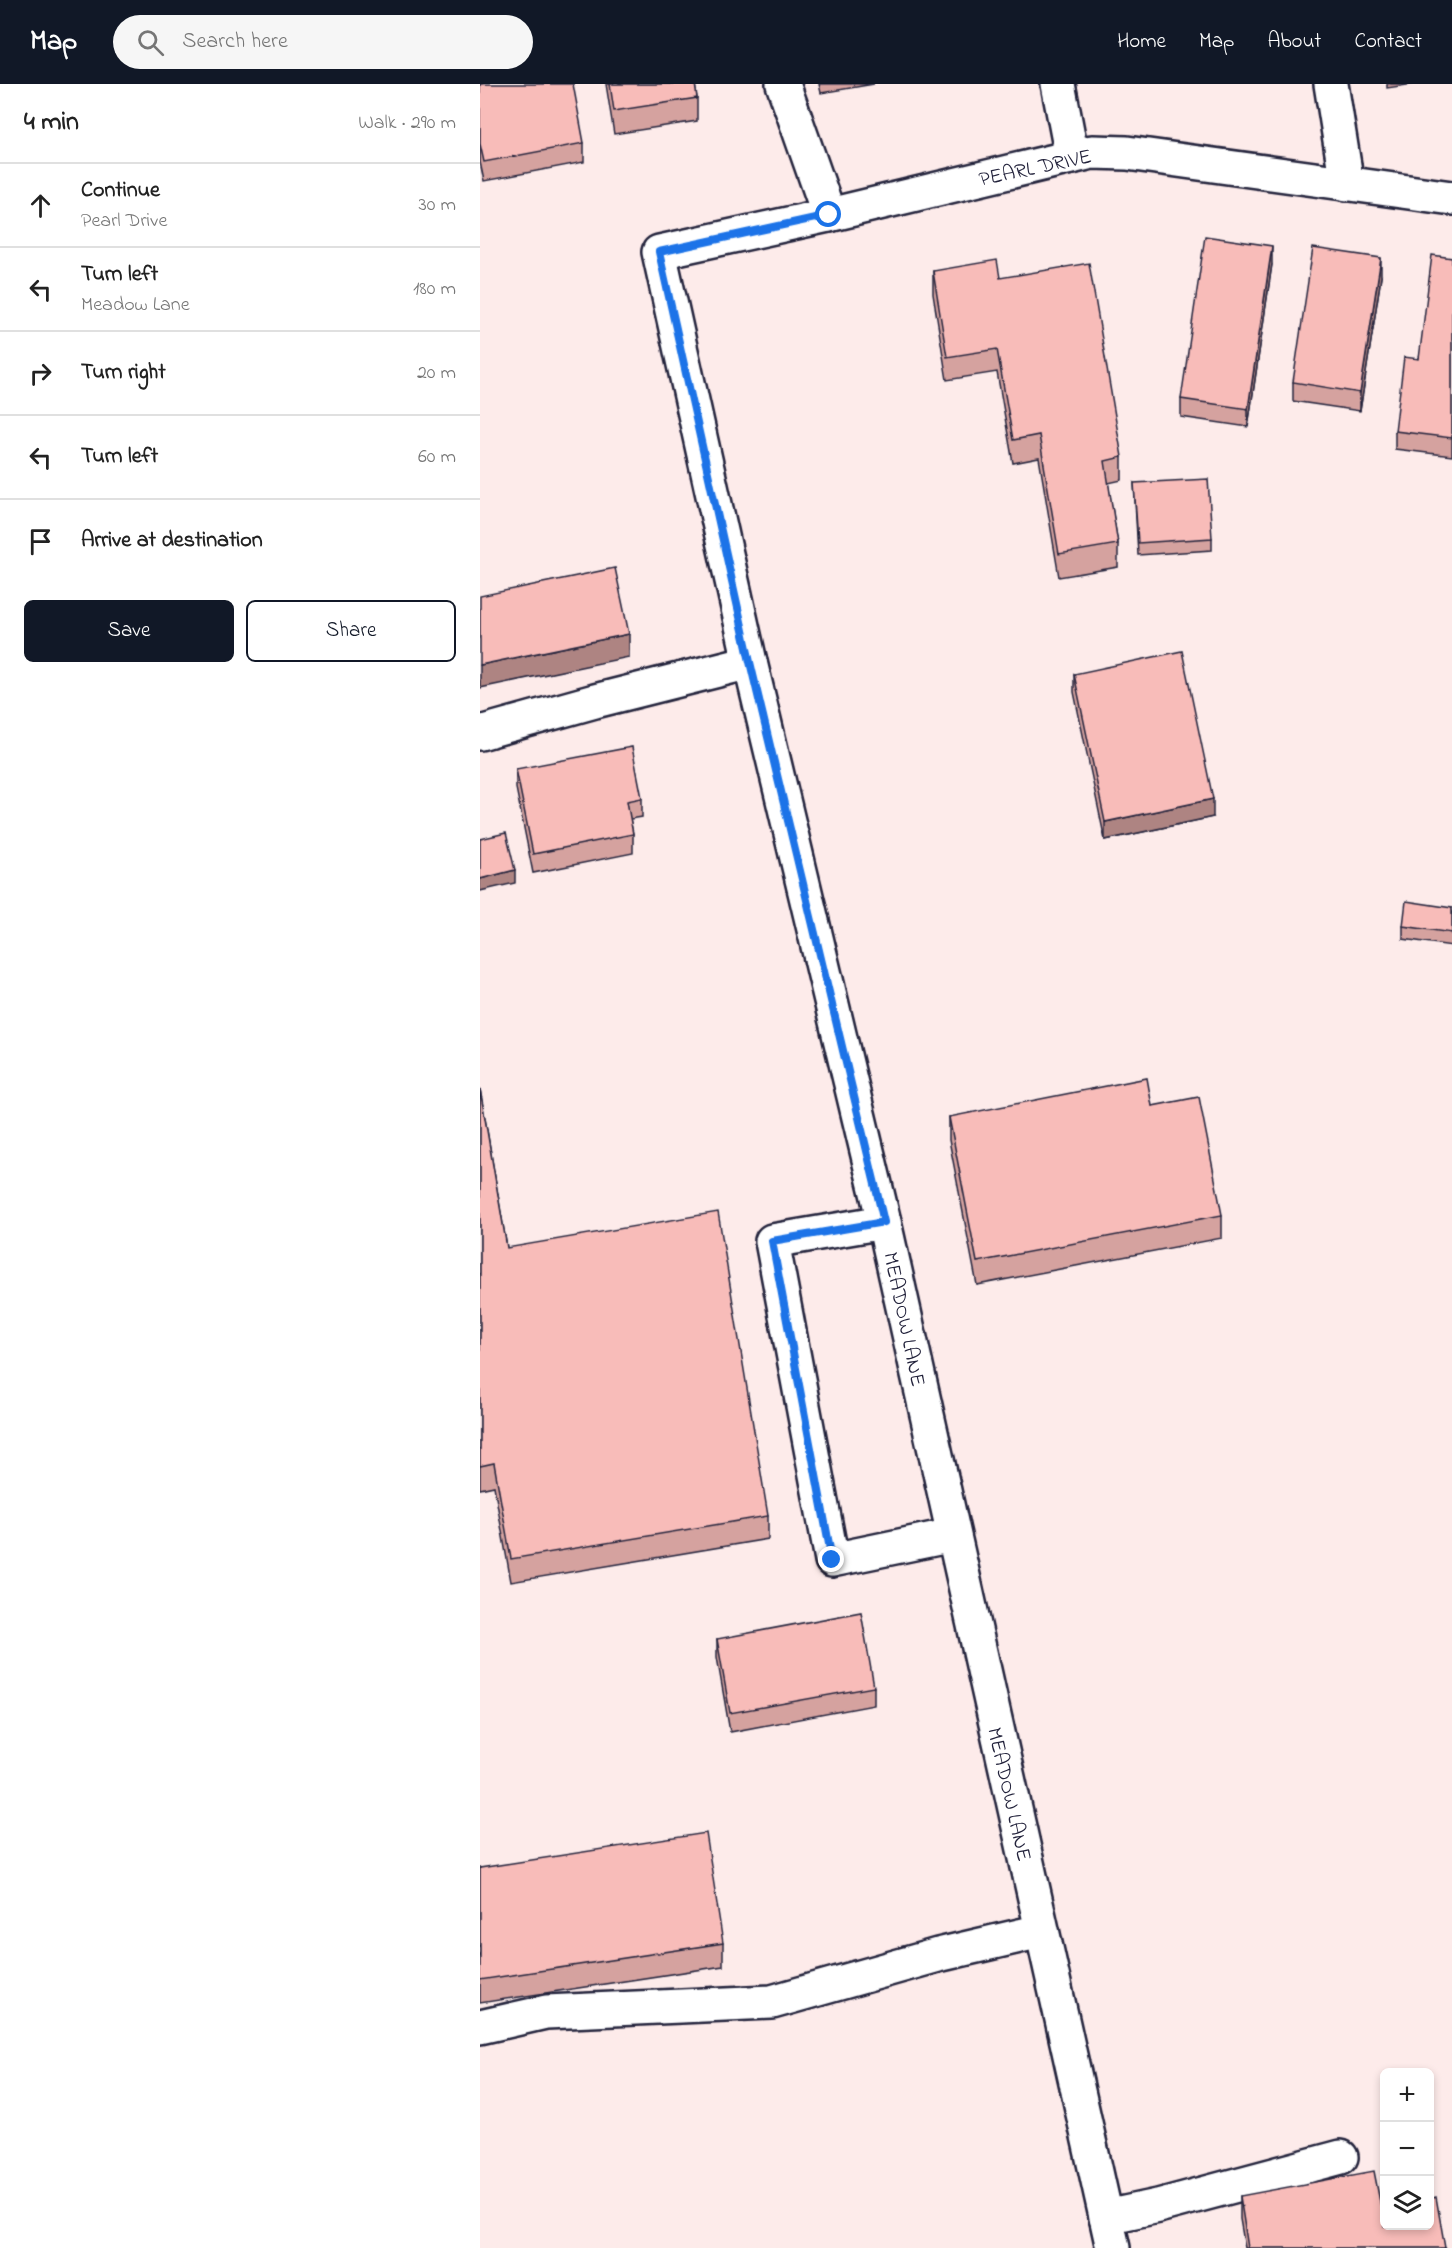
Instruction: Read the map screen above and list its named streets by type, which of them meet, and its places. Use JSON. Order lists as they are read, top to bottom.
{
  "streets": {
    "street": ["PEARL DRIVE", "MEADOW LANE"]
  },
  "crossings": [
    ["PEARL DRIVE", "MEADOW LANE"]
  ],
  "page": {
    "header": "Map",
    "search": "Search here",
    "nav": [
      "Home",
      "Map",
      "About",
      "Contact"
    ],
    "heading": ["4 min", "Walk · 290 m"],
    "list": [
      ["Continue", "Pearl Drive", "30 m"],
      ["Turn left", "Meadow Lane", "180 m"],
      ["Turn right", "20 m"],
      ["Turn left", "60 m"],
      "Arrive at destination"
    ],
    "buttons": ["Save", "Share"],
    "map_buttons": ["+", "−"]
  }
}
